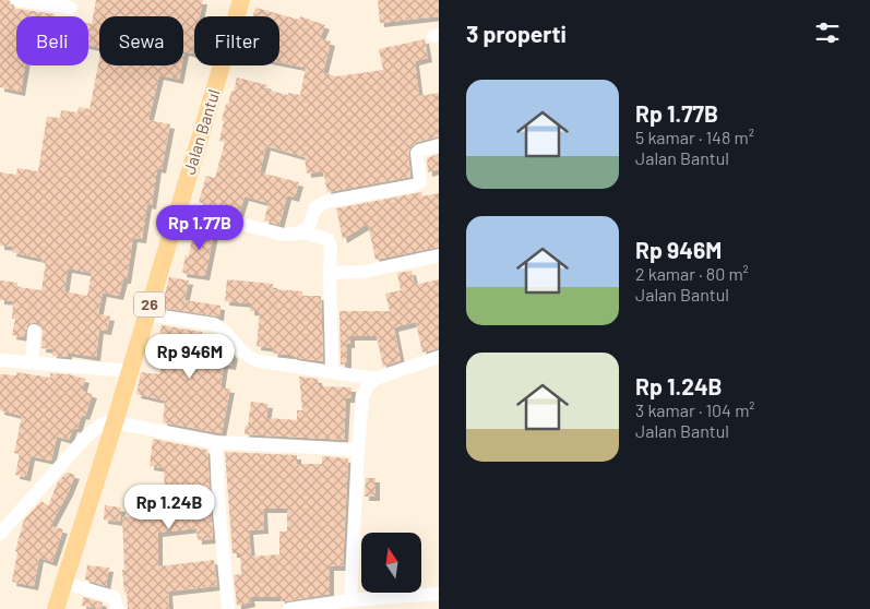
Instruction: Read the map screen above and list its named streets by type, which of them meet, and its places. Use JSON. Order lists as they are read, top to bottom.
{
  "streets": {
    "main road": ["Jalan Bantul", "26"]
  },
  "north": "top",
  "page": {
    "heading": "3 properti",
    "chip": ["Beli", "Sewa", "Filter"],
    "list": [
      {
        "name": "Rp 1.77B",
        "note": "5 kamar · 148 m² · Jalan Bantul"
      },
      {
        "name": "Rp 946M",
        "note": "2 kamar · 80 m² · Jalan Bantul"
      },
      {
        "name": "Rp 1.24B",
        "note": "3 kamar · 104 m² · Jalan Bantul"
      }
    ],
    "price": ["Rp 1.77B", "Rp 946M", "Rp 1.24B"]
  }
}
